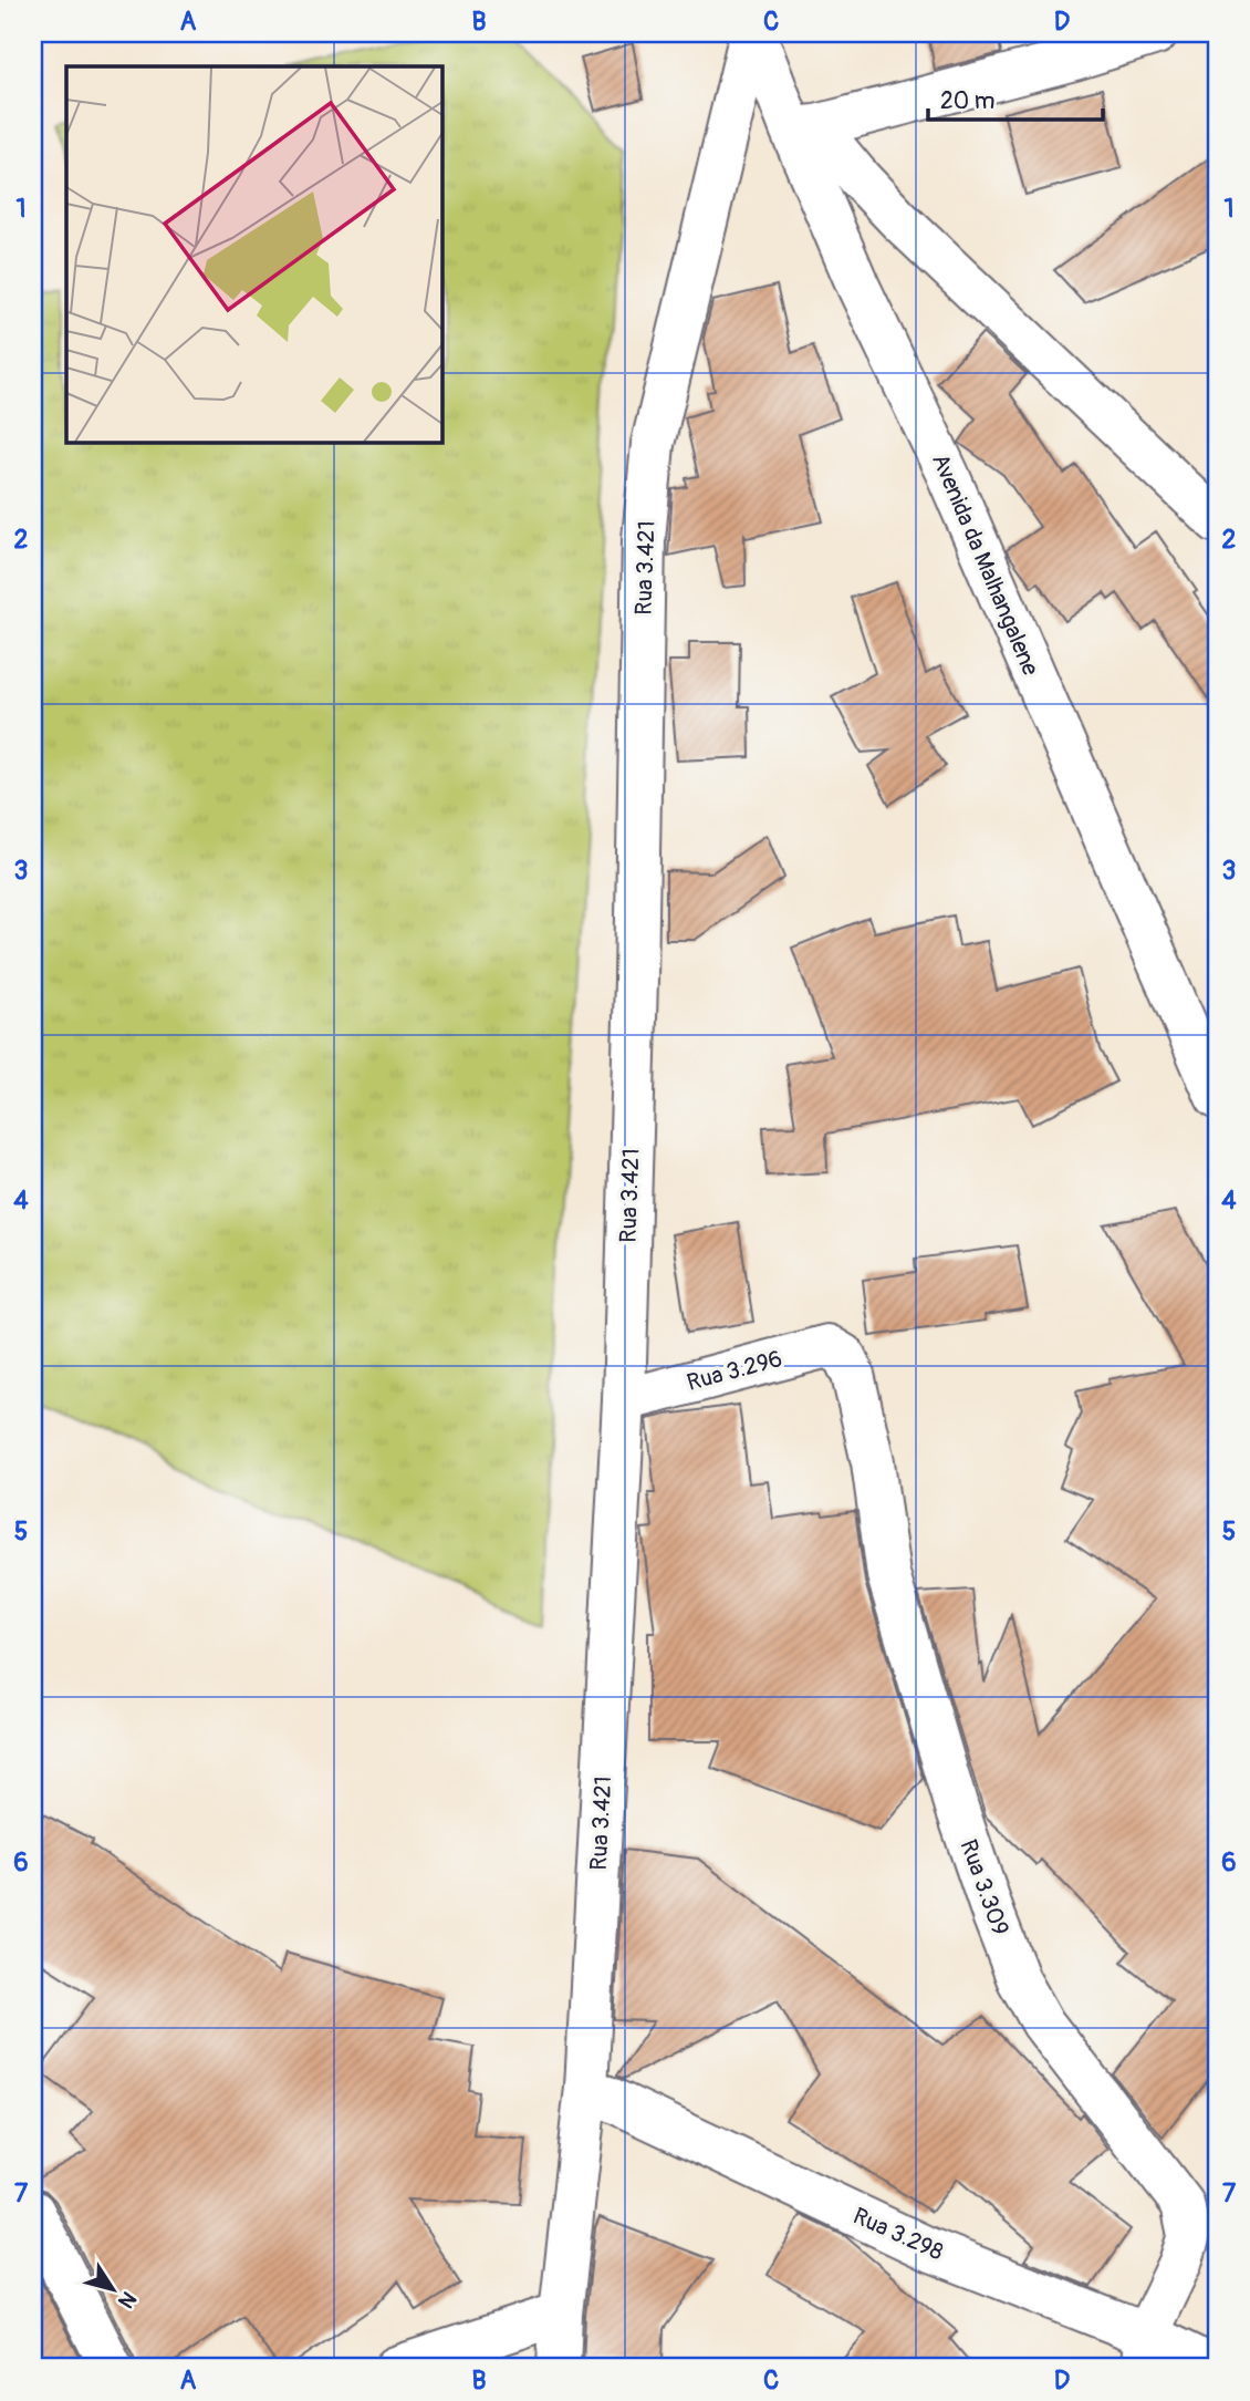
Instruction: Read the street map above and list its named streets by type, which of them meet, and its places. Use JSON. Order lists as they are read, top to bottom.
{
  "streets": {
    "street": [
      "Avenida da Malhangalene",
      "Rua 3.421",
      "Rua 3.296",
      "Rua 3.309",
      "Rua 3.298"
    ]
  },
  "crossings": [
    ["Avenida da Malhangalene", "Rua 3.421"],
    ["Rua 3.421", "Rua 3.296"],
    ["Rua 3.421", "Rua 3.298"],
    ["Rua 3.296", "Rua 3.309"],
    ["Rua 3.309", "Rua 3.298"]
  ],
  "scale_bar": "20 m",
  "north": "bottom right",
  "grid": {
    "columns": [
      "A",
      "B",
      "C",
      "D"
    ],
    "rows": [
      "1",
      "2",
      "3",
      "4",
      "5",
      "6",
      "7"
    ]
  }
}
